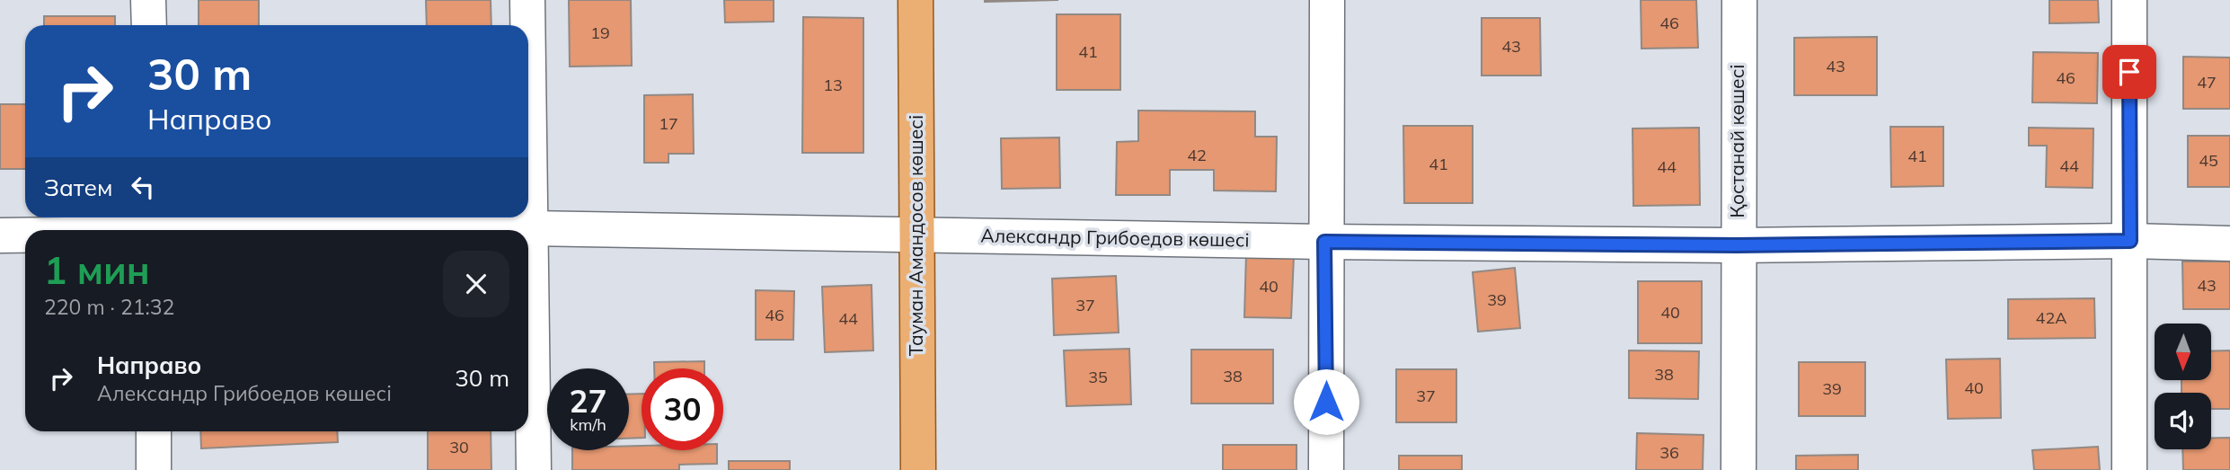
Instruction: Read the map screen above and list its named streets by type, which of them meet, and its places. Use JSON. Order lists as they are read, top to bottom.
{
  "streets": {
    "main road": ["Тауман Амандосов көшесі"],
    "street": ["Қостанай көшесі", "Александр Грибоедов көшесі"]
  },
  "crossings": [
    ["Қостанай көшесі", "Александр Грибоедов көшесі"],
    ["Тауман Амандосов көшесі", "Александр Грибоедов көшесі"]
  ],
  "house_numbers": [
    "46",
    "19",
    "43",
    "41",
    "43",
    "46",
    "47",
    "13",
    "17",
    "42",
    "41",
    "45",
    "41",
    "44",
    "44",
    "43",
    "40",
    "39",
    "37",
    "40",
    "46",
    "42А",
    "44",
    "38",
    "38",
    "35",
    "40",
    "39",
    "37",
    "30",
    "36"
  ],
  "north": "bottom",
  "page": {
    "turn": ["30 m", "Направо"],
    "then": "Затем",
    "heading": ["1 мин", "220 m · 21:32"],
    "list": [
      {
        "name": "Направо",
        "note": "Александр Грибоедов көшесі",
        "value": "30 m"
      }
    ],
    "speed": "27 km/h",
    "limit": "30"
  }
}
